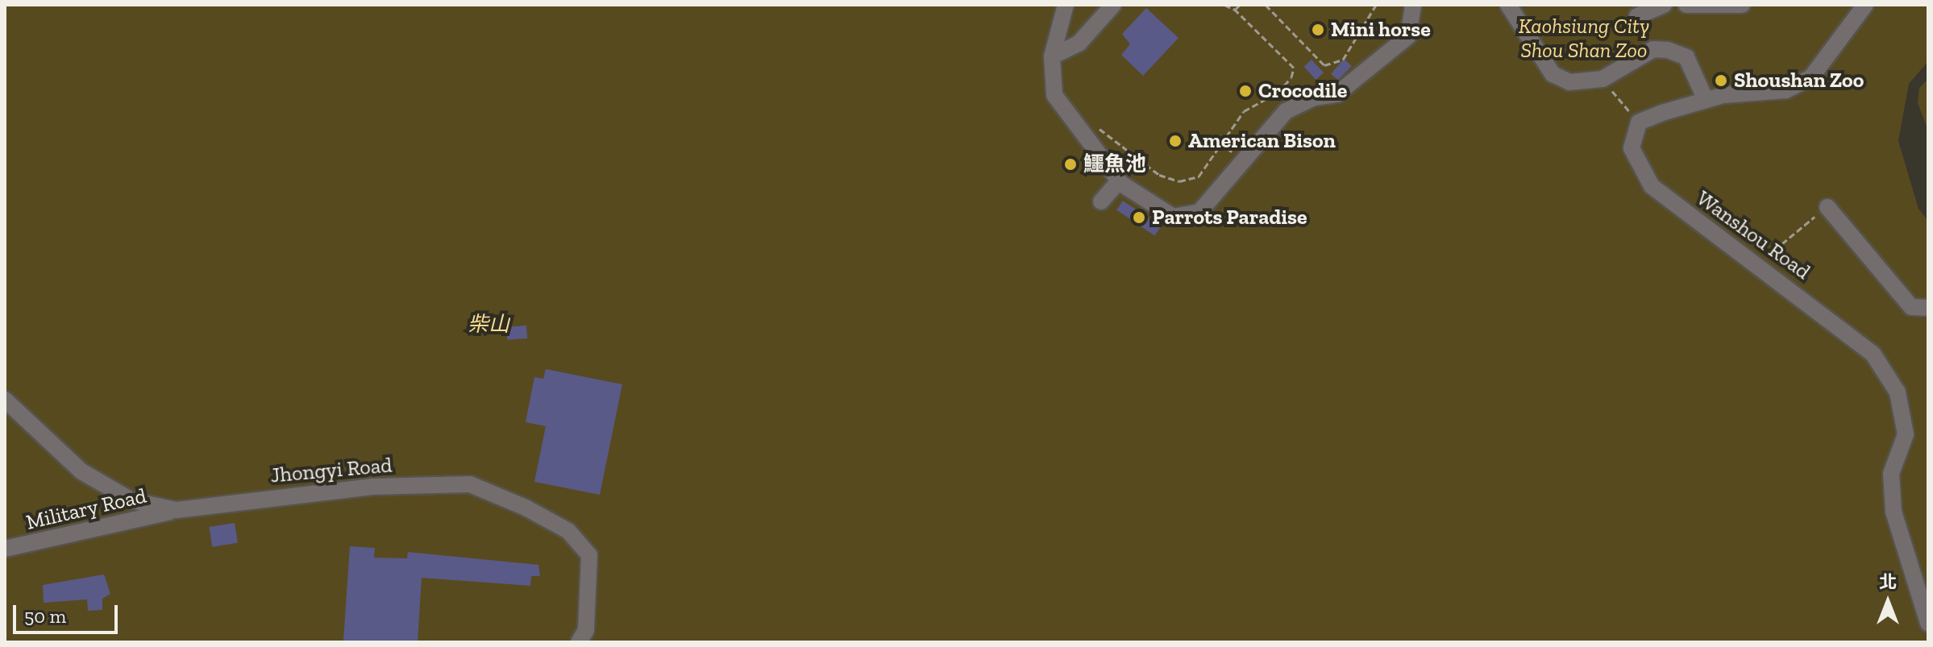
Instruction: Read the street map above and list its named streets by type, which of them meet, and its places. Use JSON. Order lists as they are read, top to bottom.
{
  "streets": {
    "lane": ["Wanshou Road", "Jhongyi Road", "Military Road"]
  },
  "crossings": [
    ["Jhongyi Road", "Military Road"]
  ],
  "parks": ["Kaohsiung City Shou Shan Zoo", "柴山"],
  "places": [
    "Mini horse",
    "Shoushan Zoo",
    "Crocodile",
    "American Bison",
    "鱷魚池",
    "Parrots Paradise"
  ],
  "scale_bar": "50 m",
  "north": "top"
}
